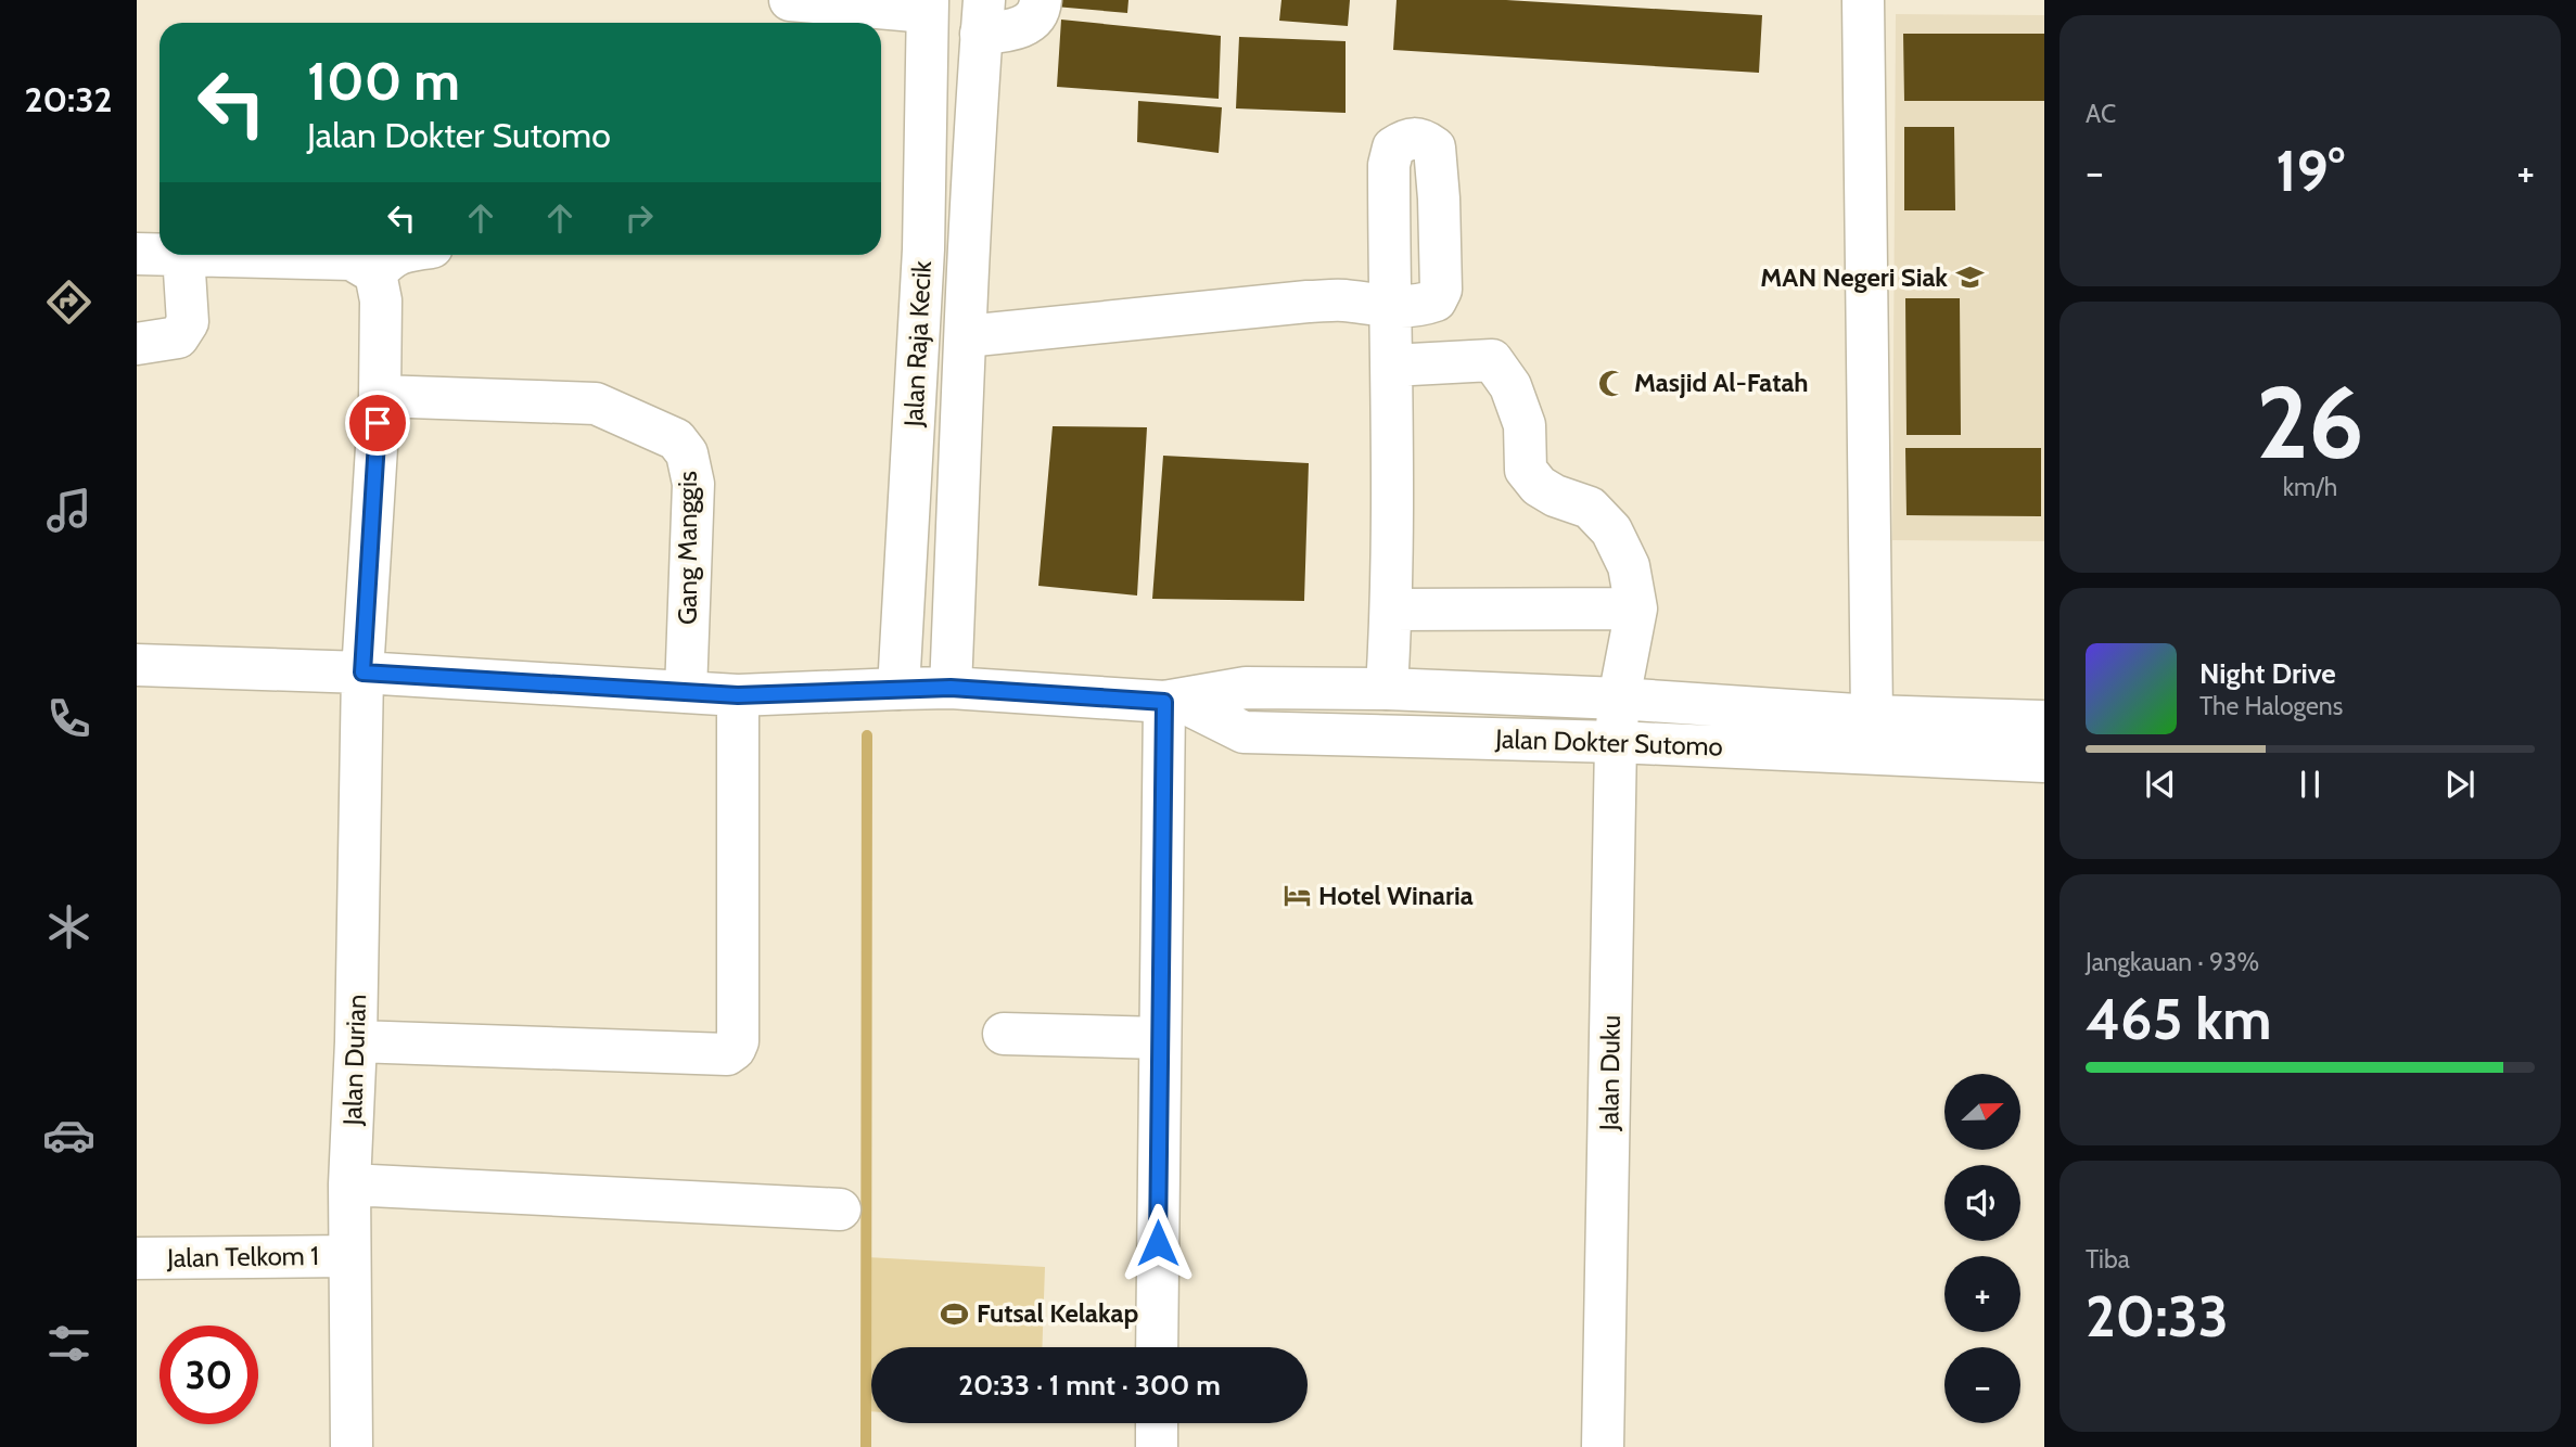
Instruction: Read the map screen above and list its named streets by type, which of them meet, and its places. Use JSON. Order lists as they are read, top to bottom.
{
  "streets": {
    "street": [
      "Jalan Raja Kecik",
      "Gang Manggis",
      "Jalan Dokter Sutomo",
      "Jalan Durian",
      "Jalan Duku",
      "Jalan Telkom 1"
    ]
  },
  "crossings": [
    ["Jalan Raja Kecik", "Jalan Dokter Sutomo"],
    ["Gang Manggis", "Jalan Dokter Sutomo"],
    ["Gang Manggis", "Jalan Durian"],
    ["Jalan Dokter Sutomo", "Jalan Durian"],
    ["Jalan Dokter Sutomo", "Jalan Duku"],
    ["Jalan Durian", "Jalan Telkom 1"]
  ],
  "places": {
    "school or university": ["MAN Negeri Siak"],
    "mosque": ["Masjid Al-Fatah"],
    "hotel": ["Hotel Winaria"],
    "sports": ["Futsal Kelakap"]
  },
  "north": "right",
  "page": {
    "tabs": "20:32",
    "tile": [
      "AC",
      ["26", "km/h"],
      ["Jangkauan · 93%", "465 km"],
      ["Tiba", "20:33"]
    ],
    "turn": ["100 m", "Jalan Dokter Sutomo"],
    "heat": ["−", "19°", "+"],
    "song": ["Night Drive", "The Halogens"],
    "map_buttons": ["+", "−"],
    "limit": "30",
    "trip": "20:33 · 1 mnt · 300 m"
  }
}
